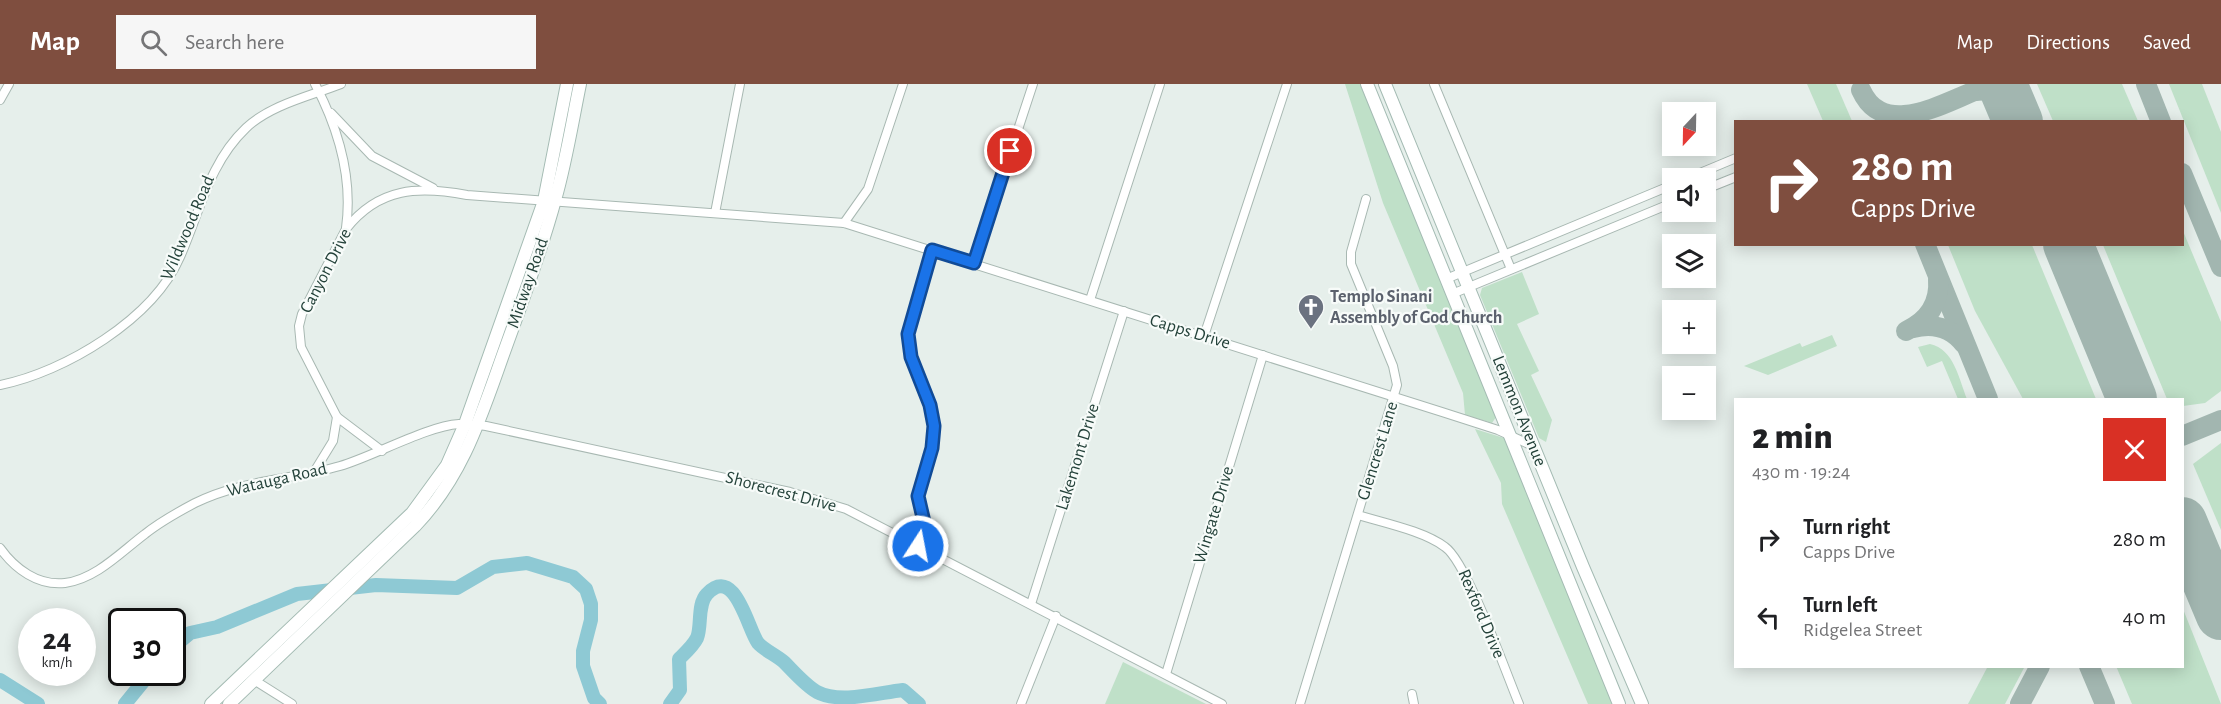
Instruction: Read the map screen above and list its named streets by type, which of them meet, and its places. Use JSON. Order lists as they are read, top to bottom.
{
  "streets": {
    "main road": ["Midway Road", "Lemmon Avenue"],
    "street": [
      "Wildwood Road",
      "Canyon Drive",
      "Capps Drive",
      "Glencrest Lane",
      "Lakemont Drive",
      "Watauga Road",
      "Shorecrest Drive",
      "Wingate Drive",
      "Rexford Drive"
    ]
  },
  "crossings": [
    ["Canyon Drive", "Midway Road"],
    ["Canyon Drive", "Watauga Road"],
    ["Midway Road", "Watauga Road"],
    ["Midway Road", "Shorecrest Drive"],
    ["Capps Drive", "Lemmon Avenue"],
    ["Capps Drive", "Glencrest Lane"],
    ["Capps Drive", "Lakemont Drive"],
    ["Capps Drive", "Wingate Drive"],
    ["Glencrest Lane", "Rexford Drive"],
    ["Lakemont Drive", "Shorecrest Drive"],
    ["Watauga Road", "Shorecrest Drive"],
    ["Shorecrest Drive", "Wingate Drive"]
  ],
  "places": {
    "church": ["Templo Sinani Assembly of God Church"]
  },
  "north": "bottom",
  "page": {
    "header": "Map",
    "search": "Search here",
    "nav": ["Map", "Directions", "Saved"],
    "map_buttons": ["+", "−"],
    "turn": ["280 m", "Capps Drive"],
    "heading": ["2 min", "430 m · 19:24"],
    "list": [
      {
        "name": "Turn right",
        "note": "Capps Drive",
        "value": "280 m"
      },
      {
        "name": "Turn left",
        "note": "Ridgelea Street",
        "value": "40 m"
      }
    ],
    "speed": "24 km/h",
    "limit": "30"
  }
}
